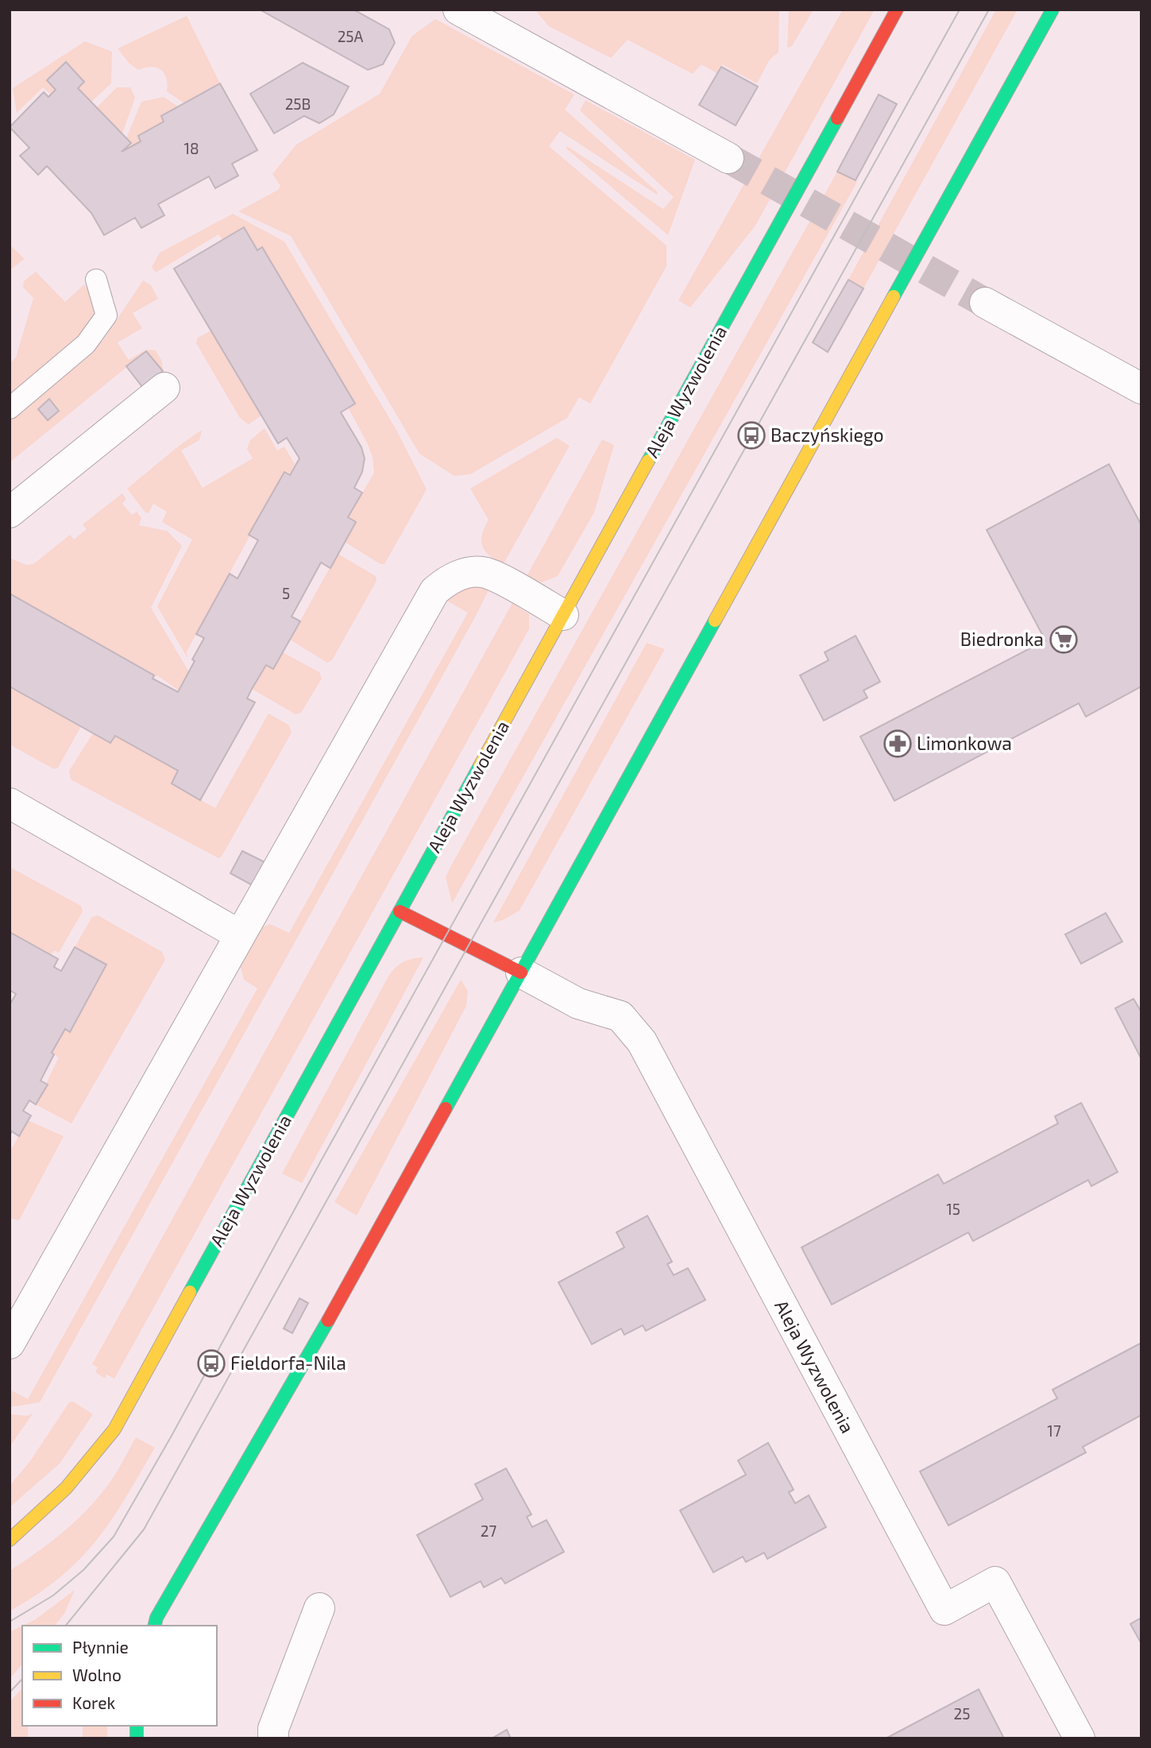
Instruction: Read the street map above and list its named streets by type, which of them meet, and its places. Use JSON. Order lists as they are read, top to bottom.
{
  "streets": {
    "main road": ["Aleja Wyzwolenia"]
  },
  "places": {
    "bus stop": ["Baczyńskiego", "Fieldorfa-Nila"],
    "supermarket": ["Biedronka"],
    "pharmacy": ["Limonkowa"]
  },
  "house_numbers": [
    "25A",
    "25B",
    "18",
    "5",
    "15",
    "17",
    "27",
    "25"
  ],
  "legend": ["Płynnie", "Wolno", "Korek"]
}
